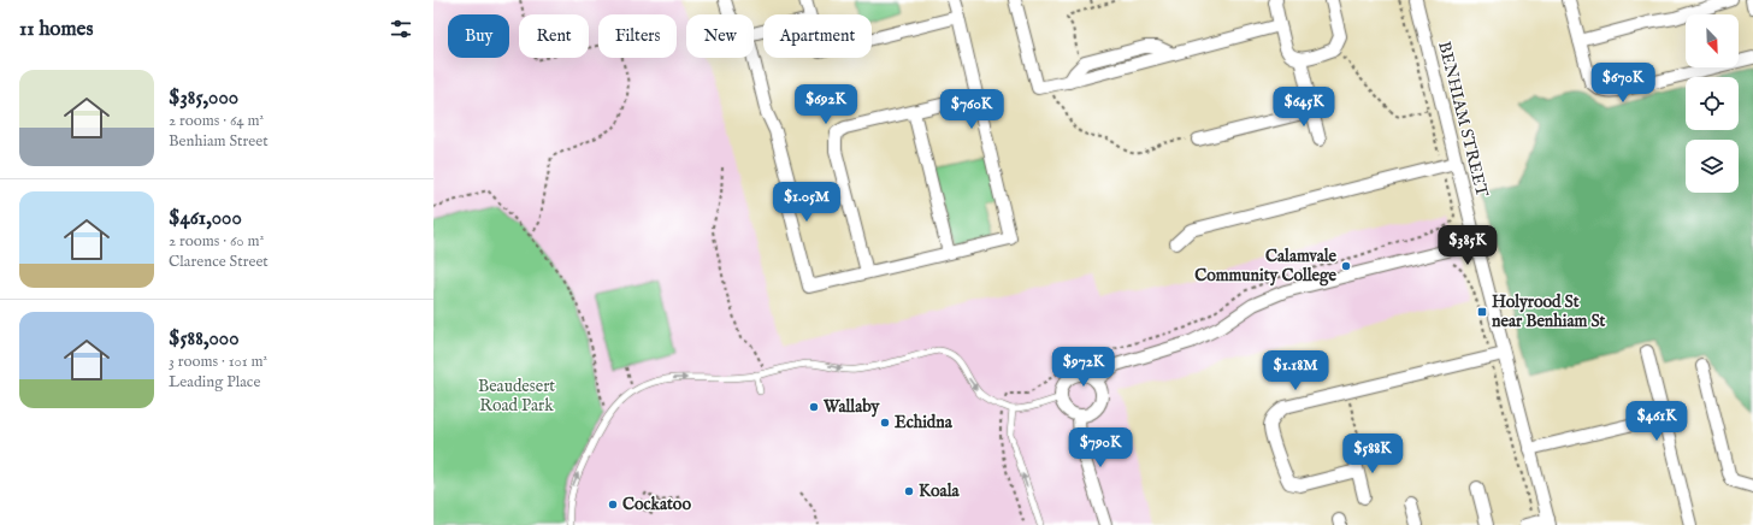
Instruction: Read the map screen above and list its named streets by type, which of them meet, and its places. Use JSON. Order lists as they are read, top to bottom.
{
  "streets": {
    "street": ["BENHIAM STREET"]
  },
  "parks": ["Beaudesert Road Park"],
  "places": {
    "other": [
      "Calamvale Community College",
      "Wallaby",
      "Echidna",
      "Koala",
      "Cockatoo"
    ],
    "transit": ["Holyrood St near Benhiam St"]
  },
  "north": "bottom right",
  "page": {
    "heading": "11 homes",
    "chip": [
      "Buy",
      "Rent",
      "Filters",
      "New",
      "Apartment"
    ],
    "list": [
      {
        "name": "$385,000",
        "note": "2 rooms · 64 m² · Benhiam Street"
      },
      {
        "name": "$461,000",
        "note": "2 rooms · 60 m² · Clarence Street"
      },
      {
        "name": "$588,000",
        "note": "3 rooms · 101 m² · Leading Place"
      }
    ],
    "price": [
      "$670K",
      "$692K",
      "$645K",
      "$760K",
      "$1.05M",
      "$385K",
      "$972K",
      "$1.18M",
      "$461K",
      "$790K",
      "$588K"
    ]
  }
}
